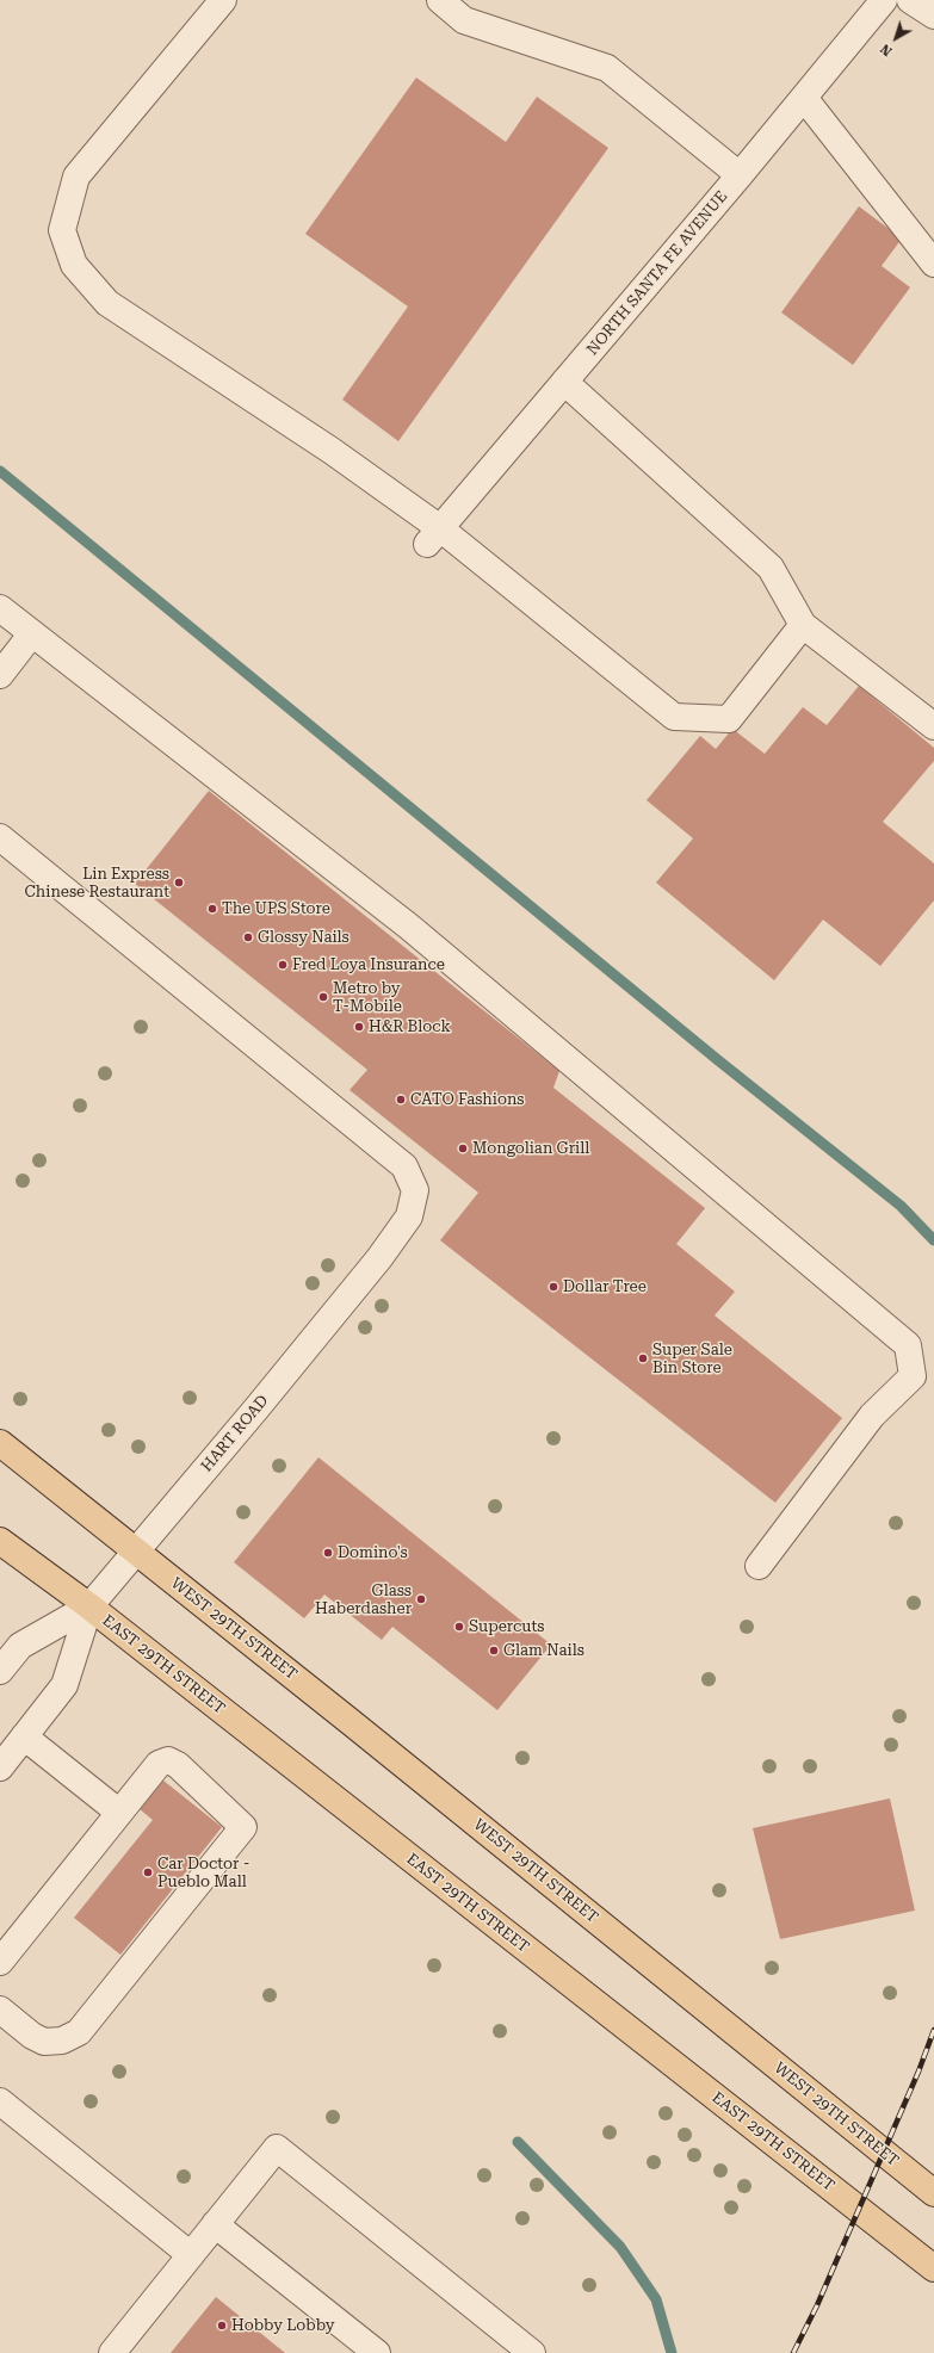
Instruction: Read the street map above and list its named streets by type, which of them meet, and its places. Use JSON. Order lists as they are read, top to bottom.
{
  "streets": {
    "main road": ["WEST 29TH STREET", "EAST 29TH STREET"],
    "street": ["NORTH SANTA FE AVENUE", "HART ROAD"]
  },
  "crossings": [
    ["HART ROAD", "WEST 29TH STREET"],
    ["HART ROAD", "EAST 29TH STREET"]
  ],
  "places": [
    "Lin Express Chinese Restaurant",
    "The UPS Store",
    "Glossy Nails",
    "Fred Loya Insurance",
    "Metro by T-Mobile",
    "H&R Block",
    "CATO Fashions",
    "Mongolian Grill",
    "Dollar Tree",
    "Super Sale Bin Store",
    "Domino's",
    "Glass Haberdasher",
    "Supercuts",
    "Glam Nails",
    "Car Doctor - Pueblo Mall",
    "Hobby Lobby"
  ],
  "north": "bottom left"
}
